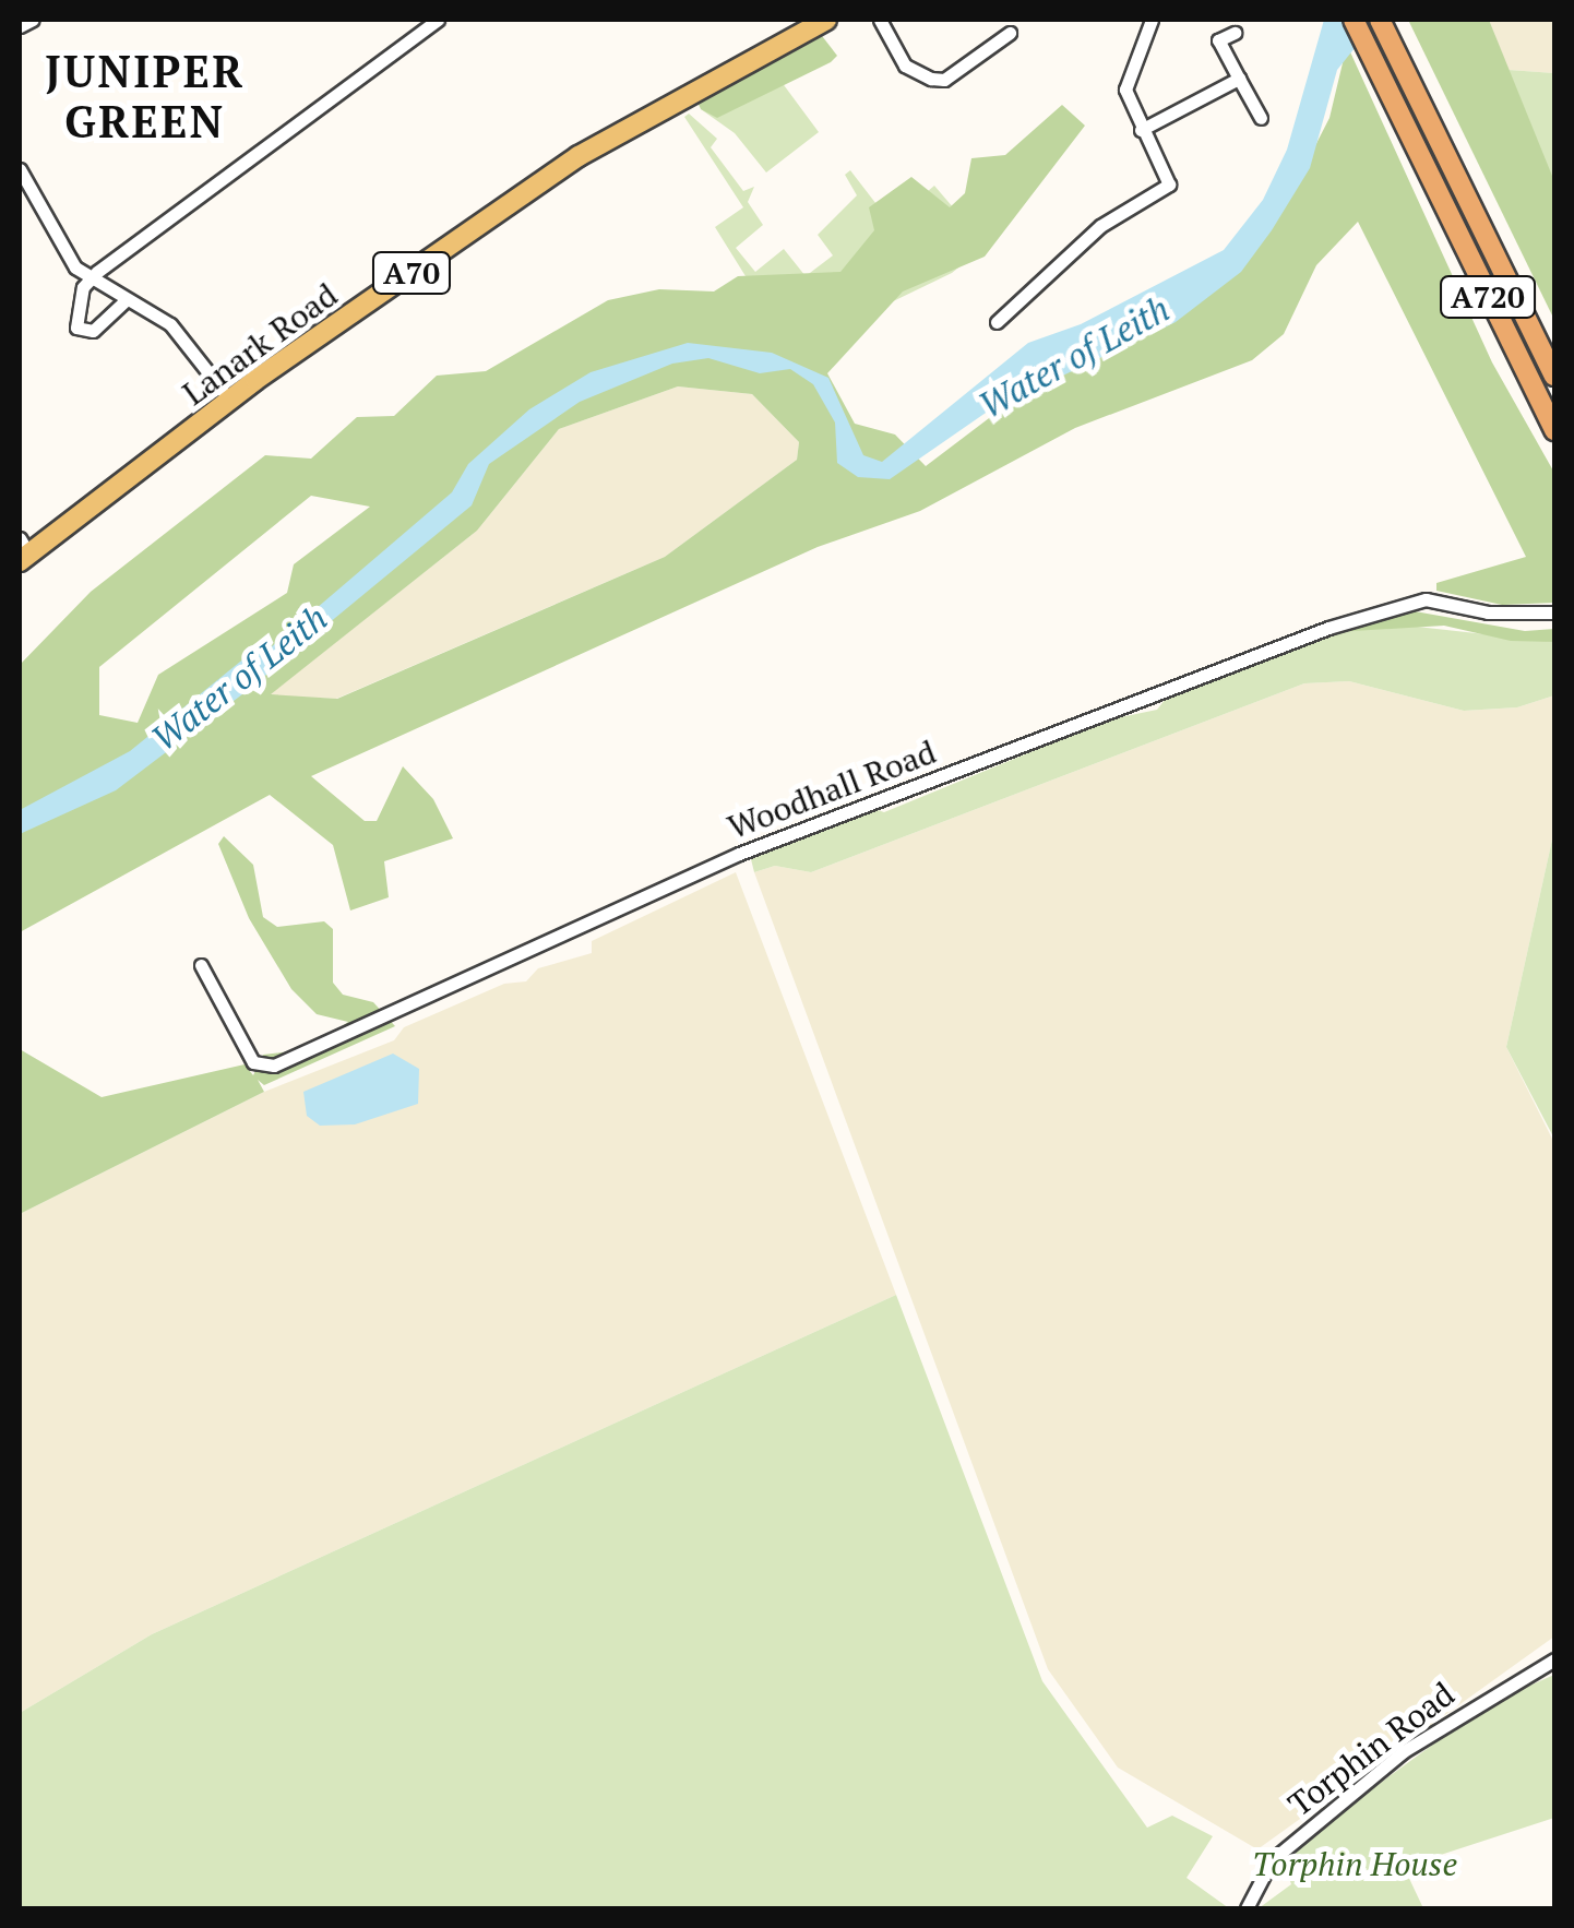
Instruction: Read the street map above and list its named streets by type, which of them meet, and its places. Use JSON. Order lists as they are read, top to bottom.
{
  "streets": {
    "highway": ["A720"],
    "main road": ["A70", "Lanark Road"],
    "street": ["Woodhall Road", "Torphin Road"]
  },
  "districts": ["JUNIPER GREEN"],
  "water": ["Water of Leith"],
  "parks": ["Torphin House"]
}
